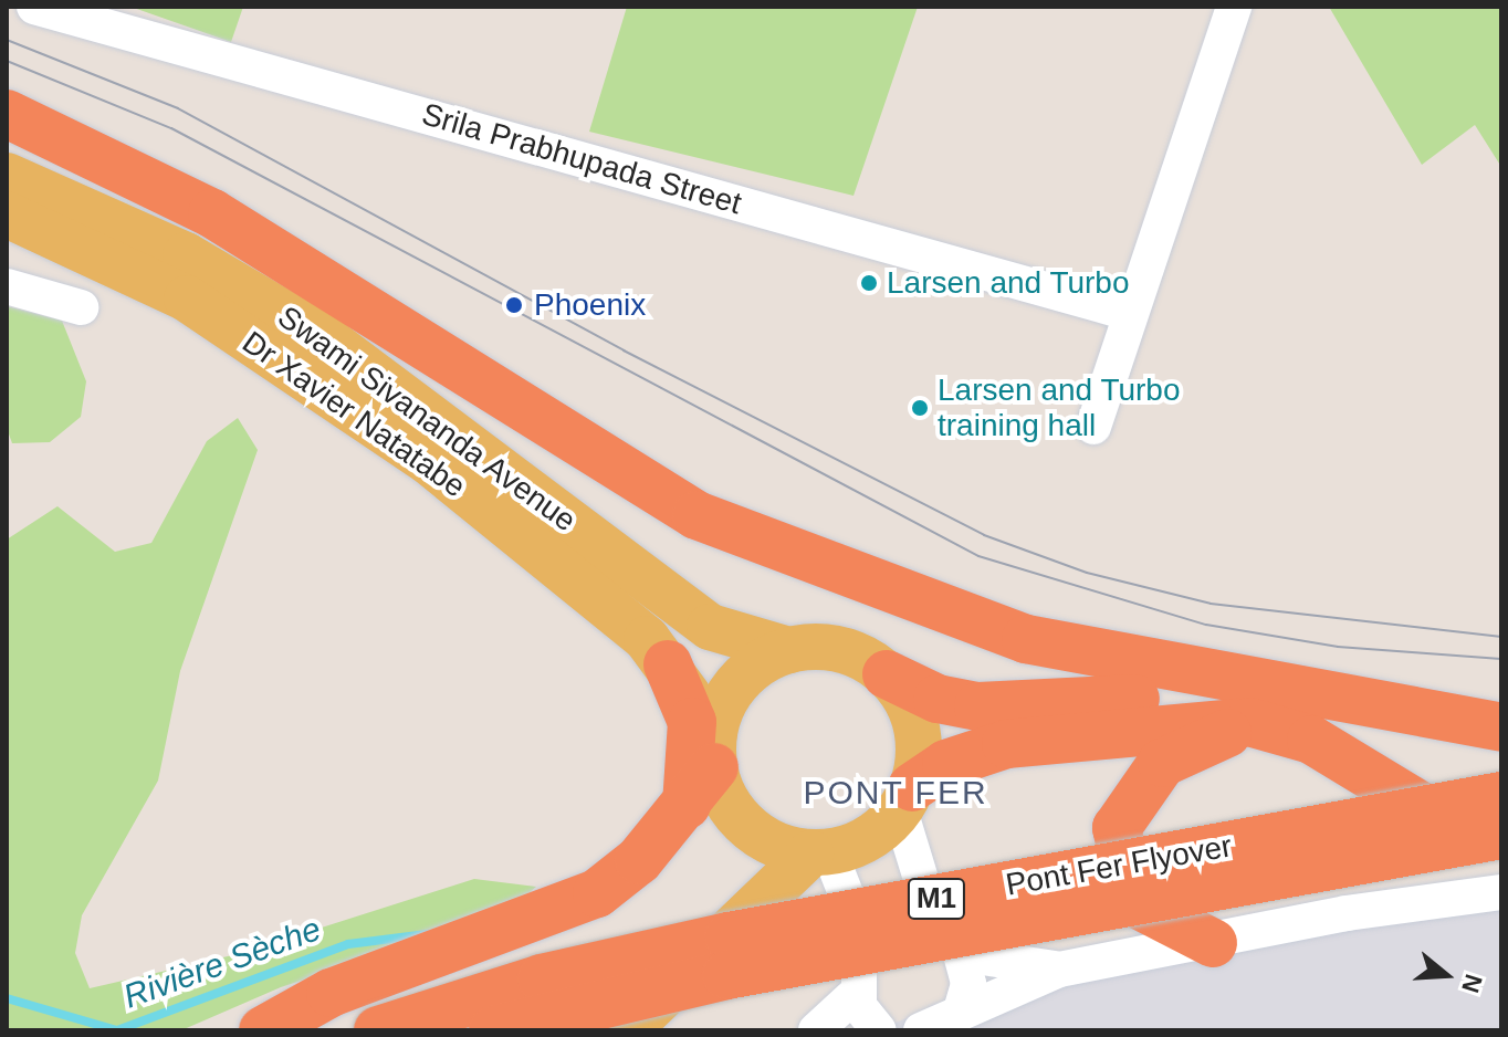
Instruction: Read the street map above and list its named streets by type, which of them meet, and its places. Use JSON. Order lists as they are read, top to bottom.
{
  "streets": {
    "highway": ["Pont Fer Flyover", "M1"],
    "main road": ["Dr Xavier Natatabe", "Swami Sivananda Avenue"],
    "street": ["Srila Prabhupada Street"]
  },
  "crossings": [
    ["Dr Xavier Natatabe", "Swami Sivananda Avenue"]
  ],
  "districts": ["PONT FER"],
  "water": ["Rivière Sèche"],
  "places": ["Larsen and Turbo", "Phoenix", "Larsen and Turbo training hall"],
  "north": "right"
}
